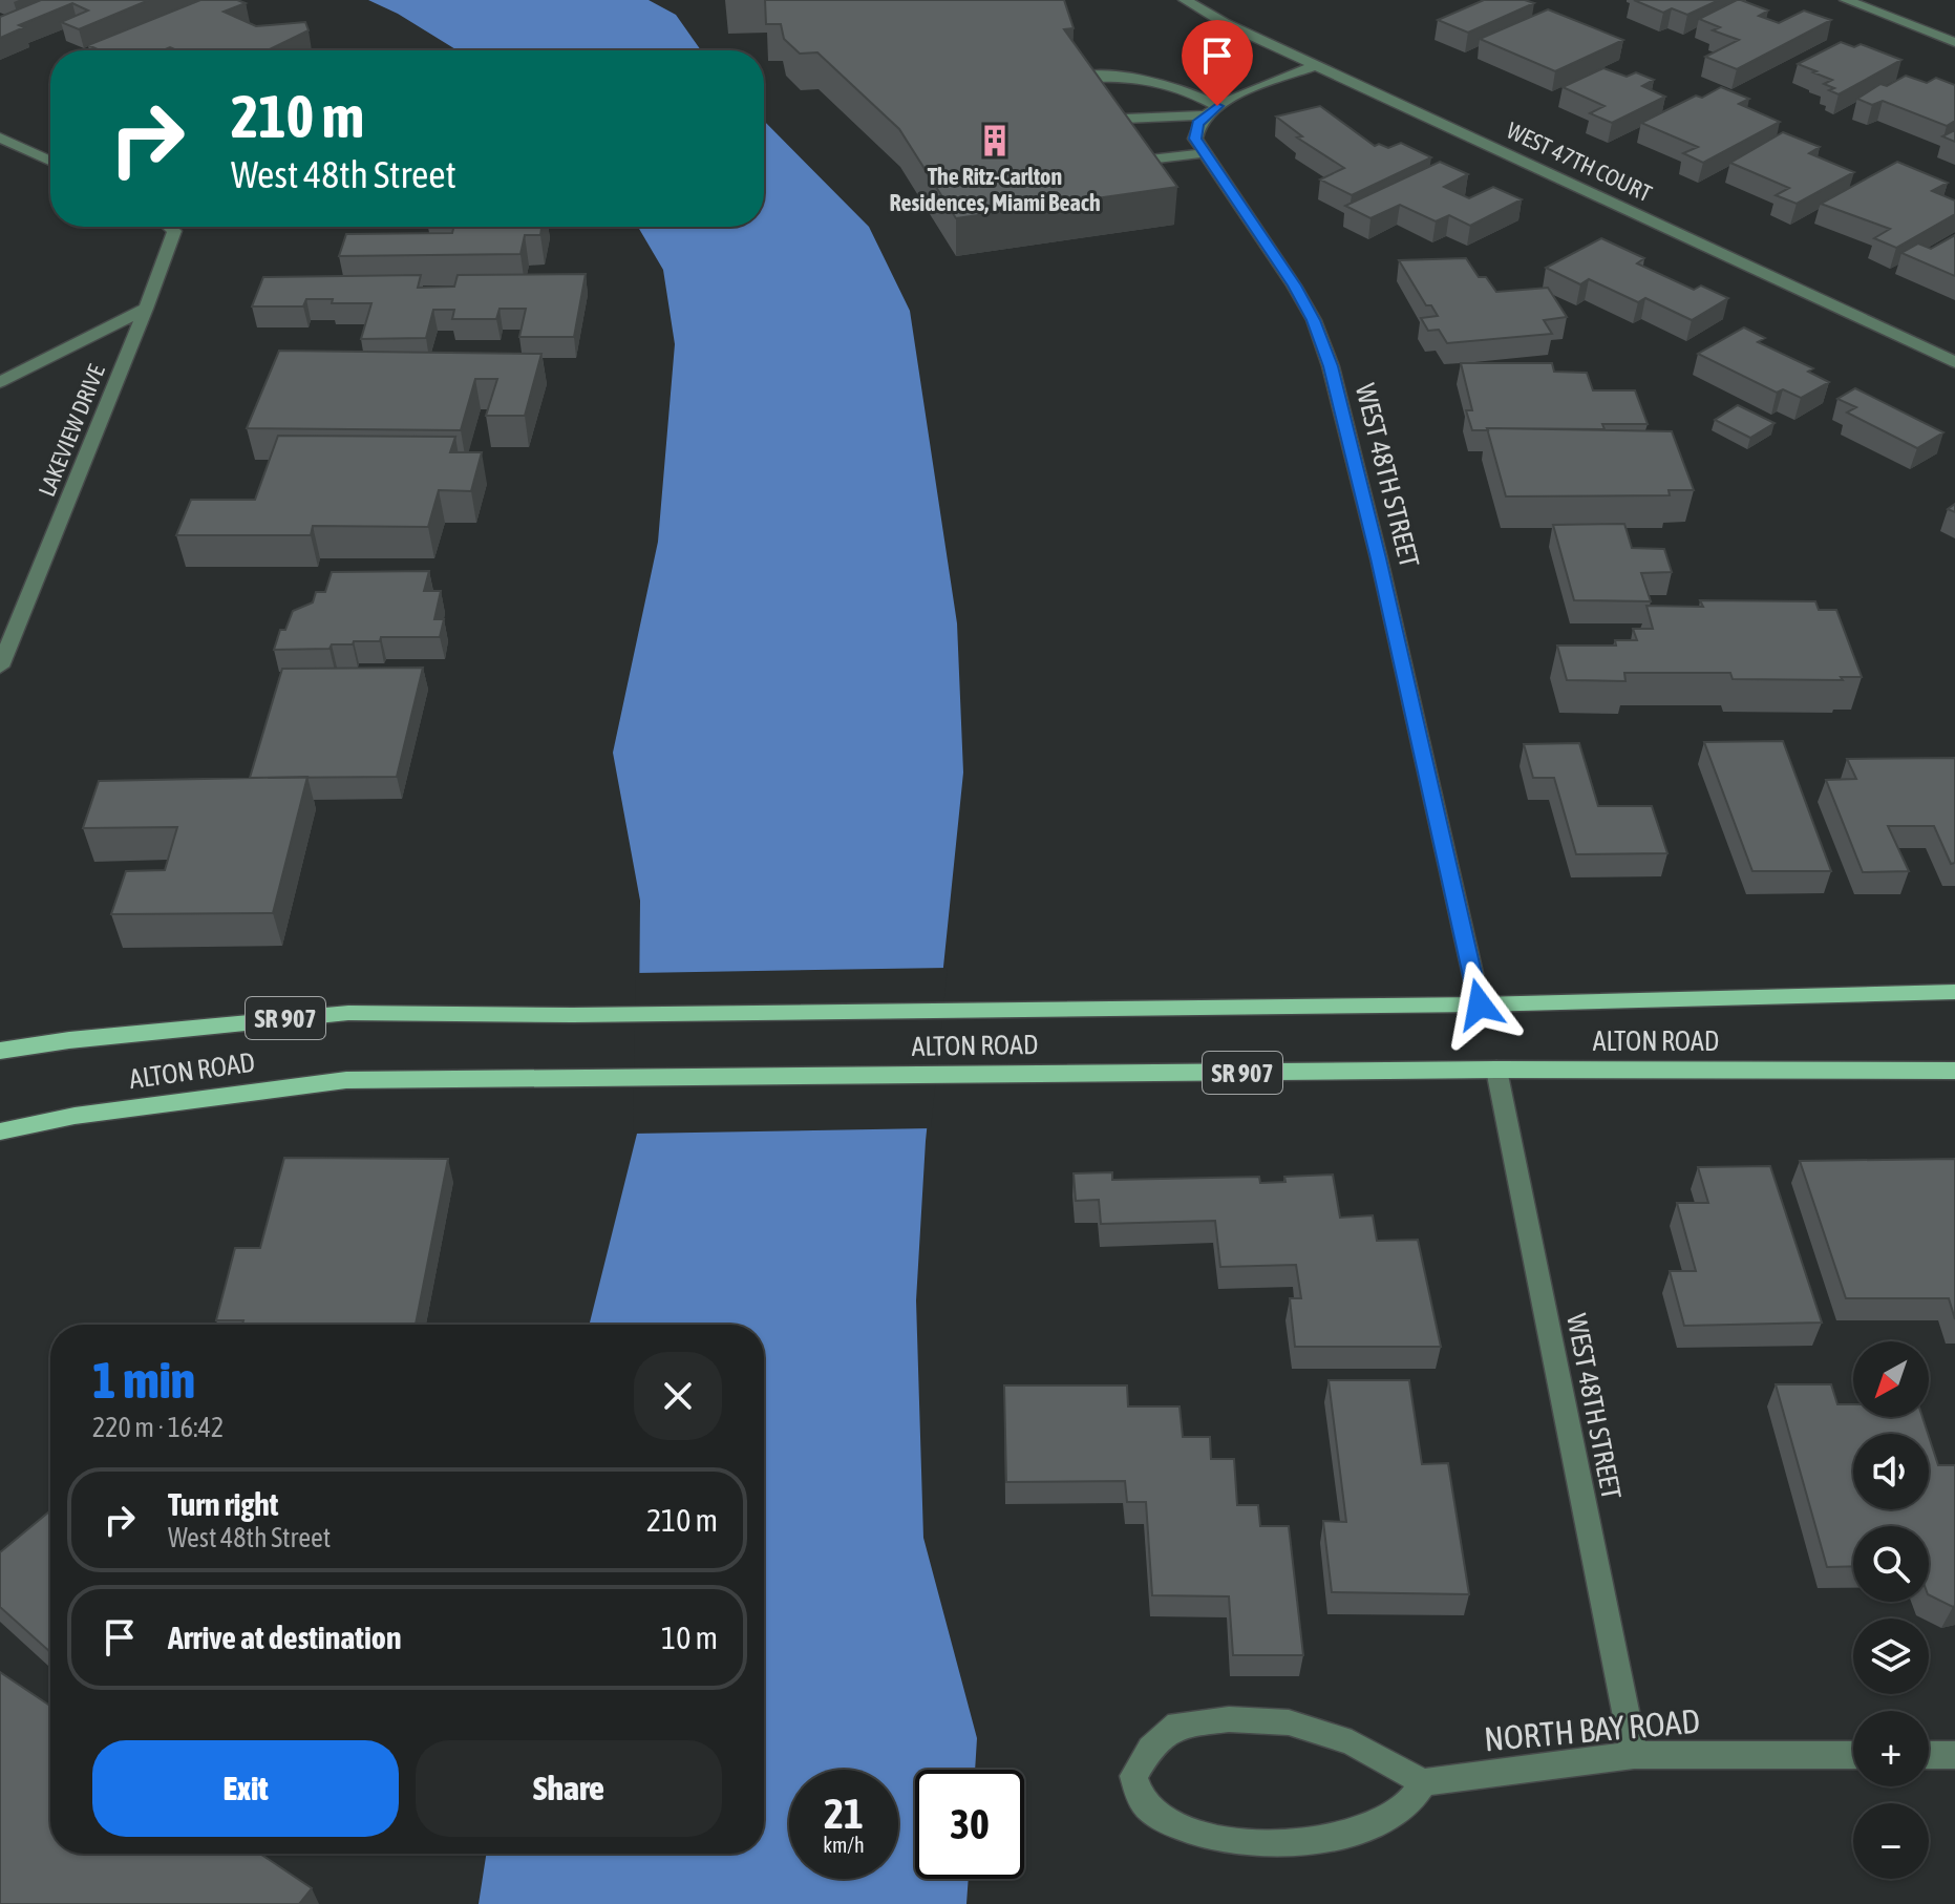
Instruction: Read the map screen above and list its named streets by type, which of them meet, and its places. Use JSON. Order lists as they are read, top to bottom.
{
  "streets": {
    "main road": ["SR 907", "ALTON ROAD"],
    "street": [
      "WEST 47TH COURT",
      "LAKEVIEW DRIVE",
      "WEST 48TH STREET",
      "NORTH BAY ROAD"
    ]
  },
  "crossings": [
    ["WEST 48TH STREET", "ALTON ROAD"],
    ["WEST 48TH STREET", "NORTH BAY ROAD"]
  ],
  "places": {
    "building": ["The Ritz-Carlton Residences, Miami Beach"]
  },
  "north": "bottom left",
  "page": {
    "turn": ["210 m", "West 48th Street"],
    "heading": ["1 min", "220 m · 16:42"],
    "map_buttons": ["+", "−"],
    "list": [
      {
        "name": "Turn right",
        "note": "West 48th Street",
        "value": "210 m"
      },
      {
        "name": "Arrive at destination",
        "value": "10 m"
      }
    ],
    "buttons": ["Exit", "Share"],
    "speed": "21 km/h",
    "limit": "30"
  }
}
